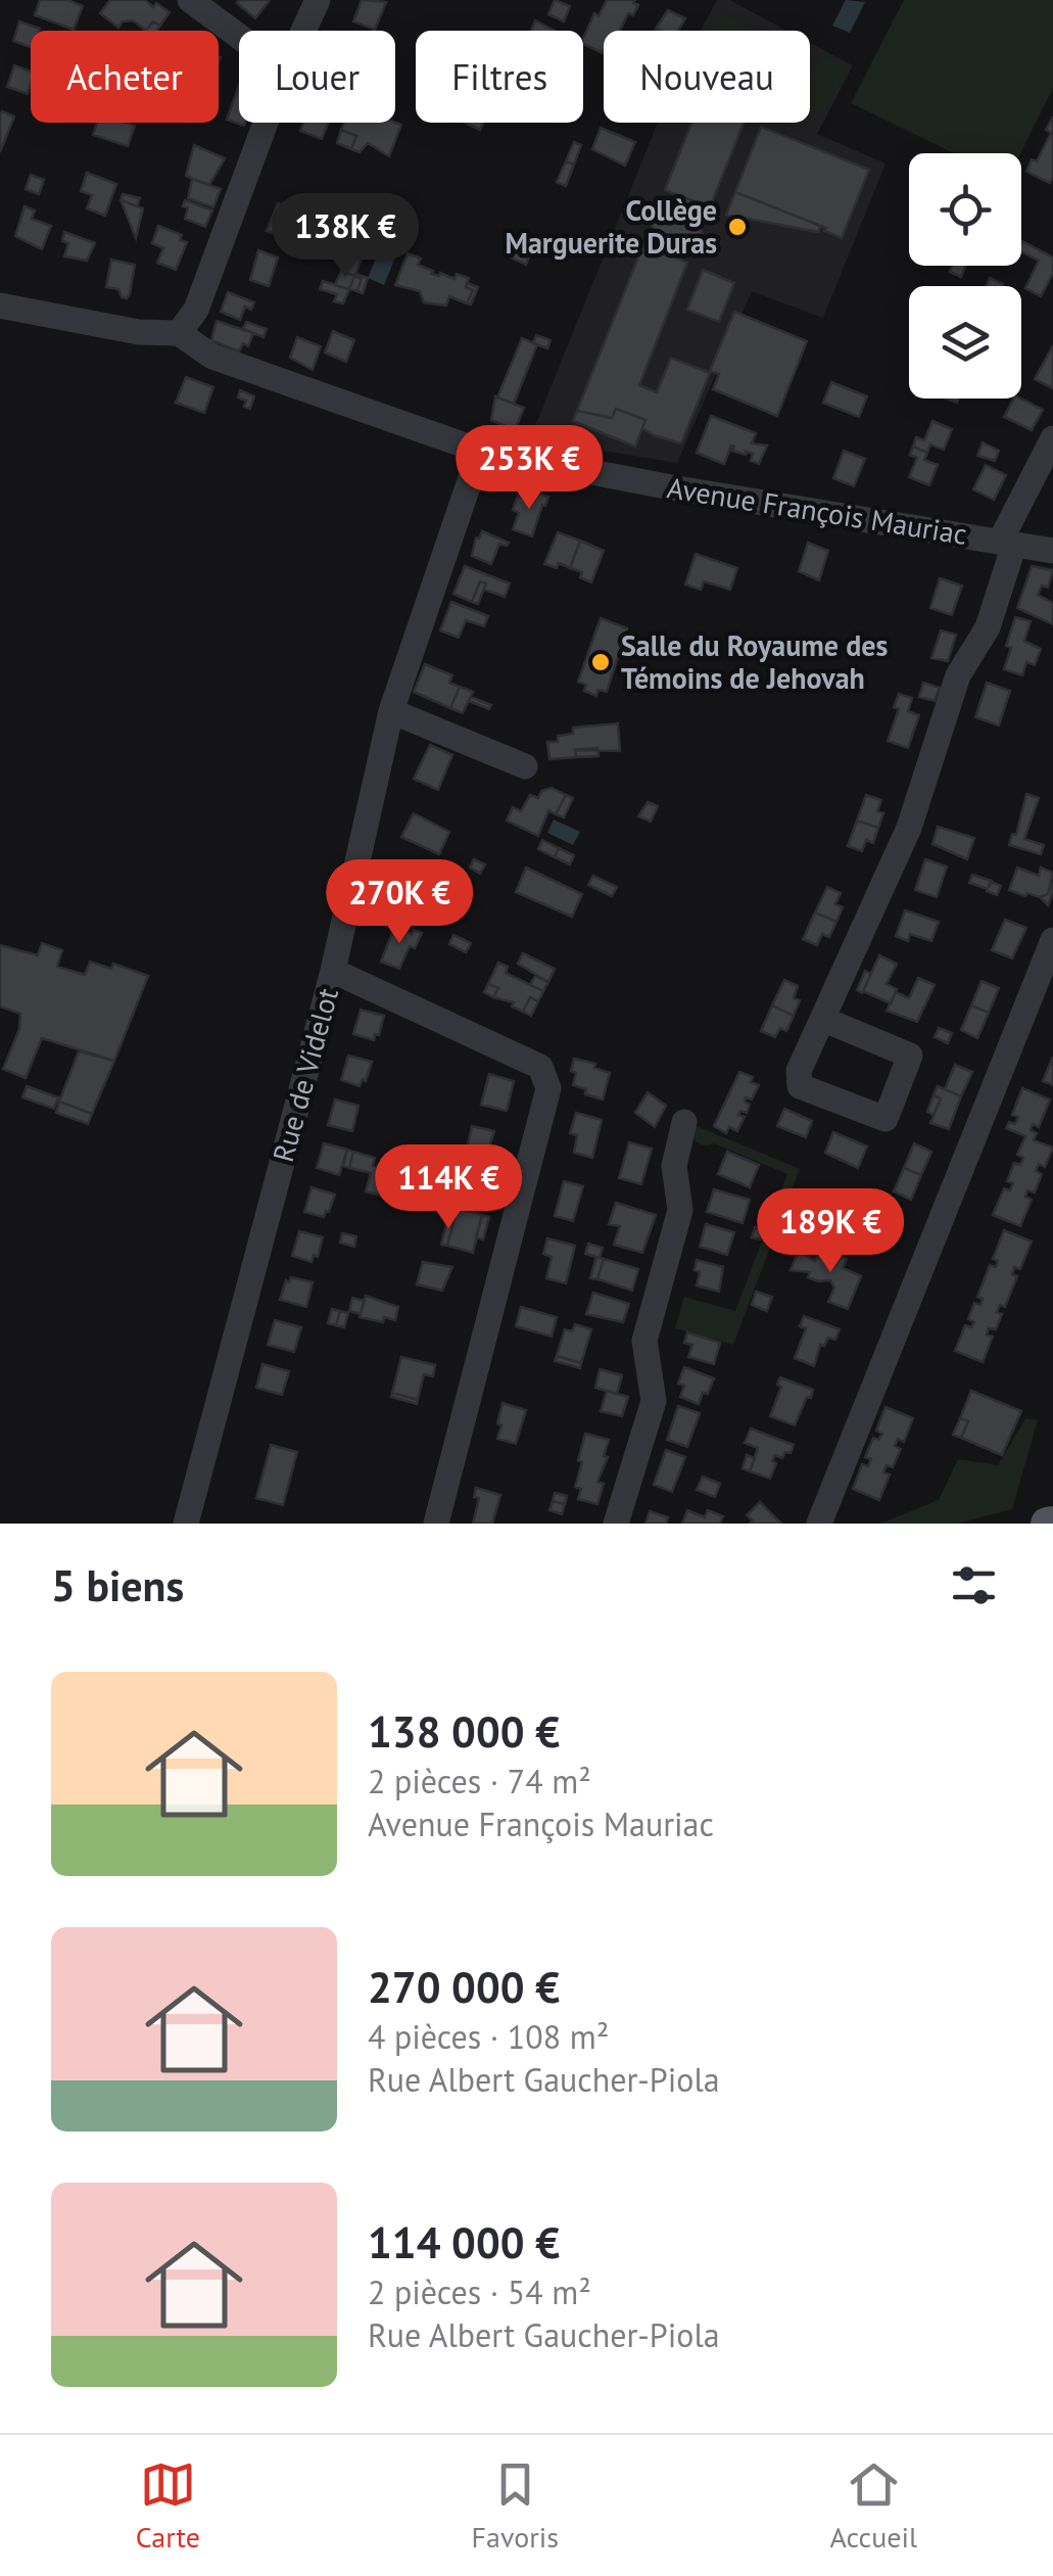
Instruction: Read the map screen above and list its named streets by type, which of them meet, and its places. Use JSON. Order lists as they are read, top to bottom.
{
  "streets": {
    "street": ["Avenue François Mauriac", "Rue de Videlot"]
  },
  "crossings": [
    ["Avenue François Mauriac", "Rue de Videlot"]
  ],
  "places": ["Collège Marguerite Duras", "Salle du Royaume des Témoins de Jehovah"],
  "page": {
    "chip": [
      "Acheter",
      "Louer",
      "Filtres",
      "Nouveau"
    ],
    "price": [
      "138K €",
      "253K €",
      "270K €",
      "114K €",
      "189K €"
    ],
    "heading": "5 biens",
    "list": [
      {
        "name": "138 000 €",
        "note": "2 pièces · 74 m² · Avenue François Mauriac"
      },
      {
        "name": "270 000 €",
        "note": "4 pièces · 108 m² · Rue Albert Gaucher-Piola"
      },
      {
        "name": "114 000 €",
        "note": "2 pièces · 54 m² · Rue Albert Gaucher-Piola"
      }
    ],
    "tabs": ["Carte", "Favoris", "Accueil"]
  }
}
